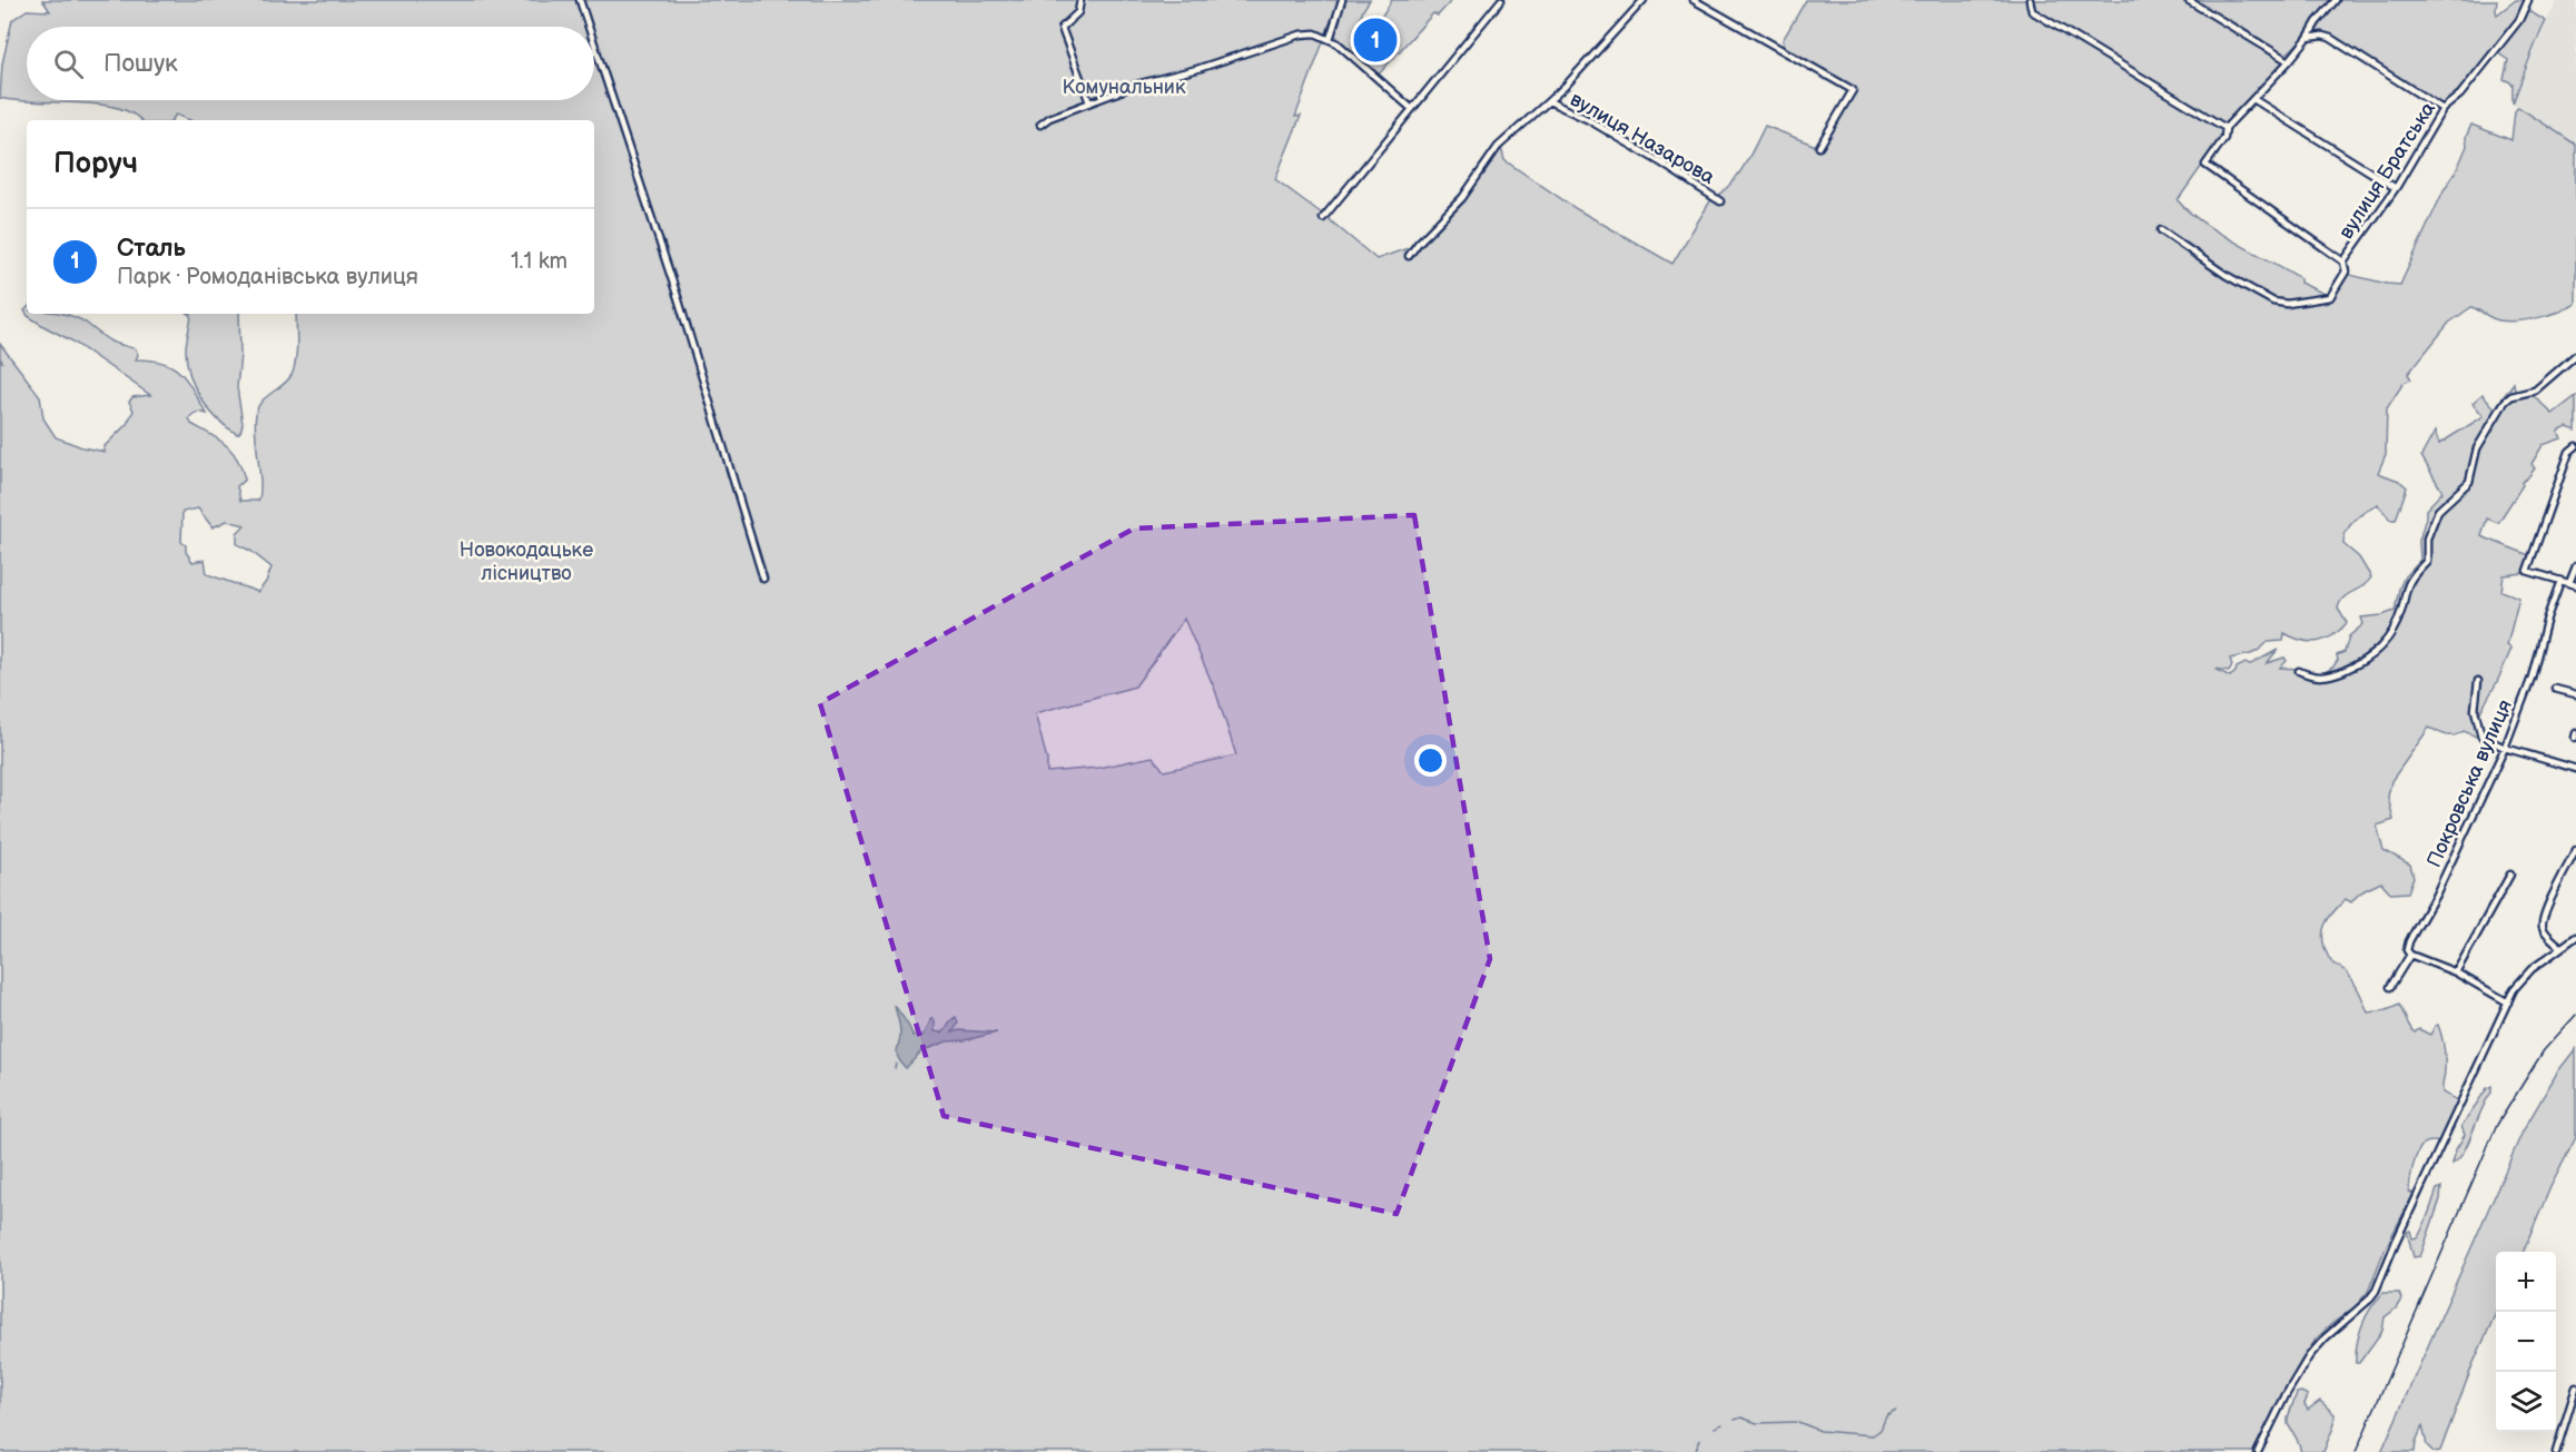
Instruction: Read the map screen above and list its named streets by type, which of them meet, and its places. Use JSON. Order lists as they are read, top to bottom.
{
  "streets": {
    "street": ["вулиця Назарова", "вулиця Братська", "Покровська вулиця"]
  },
  "parks": ["Комунальник", "Новокодацьке лісництво"],
  "page": {
    "pins": "1",
    "search": "Пошук",
    "heading": "Поруч",
    "list": [
      {
        "mark": "1",
        "name": "Сталь",
        "note": "Парк · Ромоданівська вулиця",
        "value": "1.1 km"
      }
    ],
    "map_buttons": ["+", "−"]
  }
}
